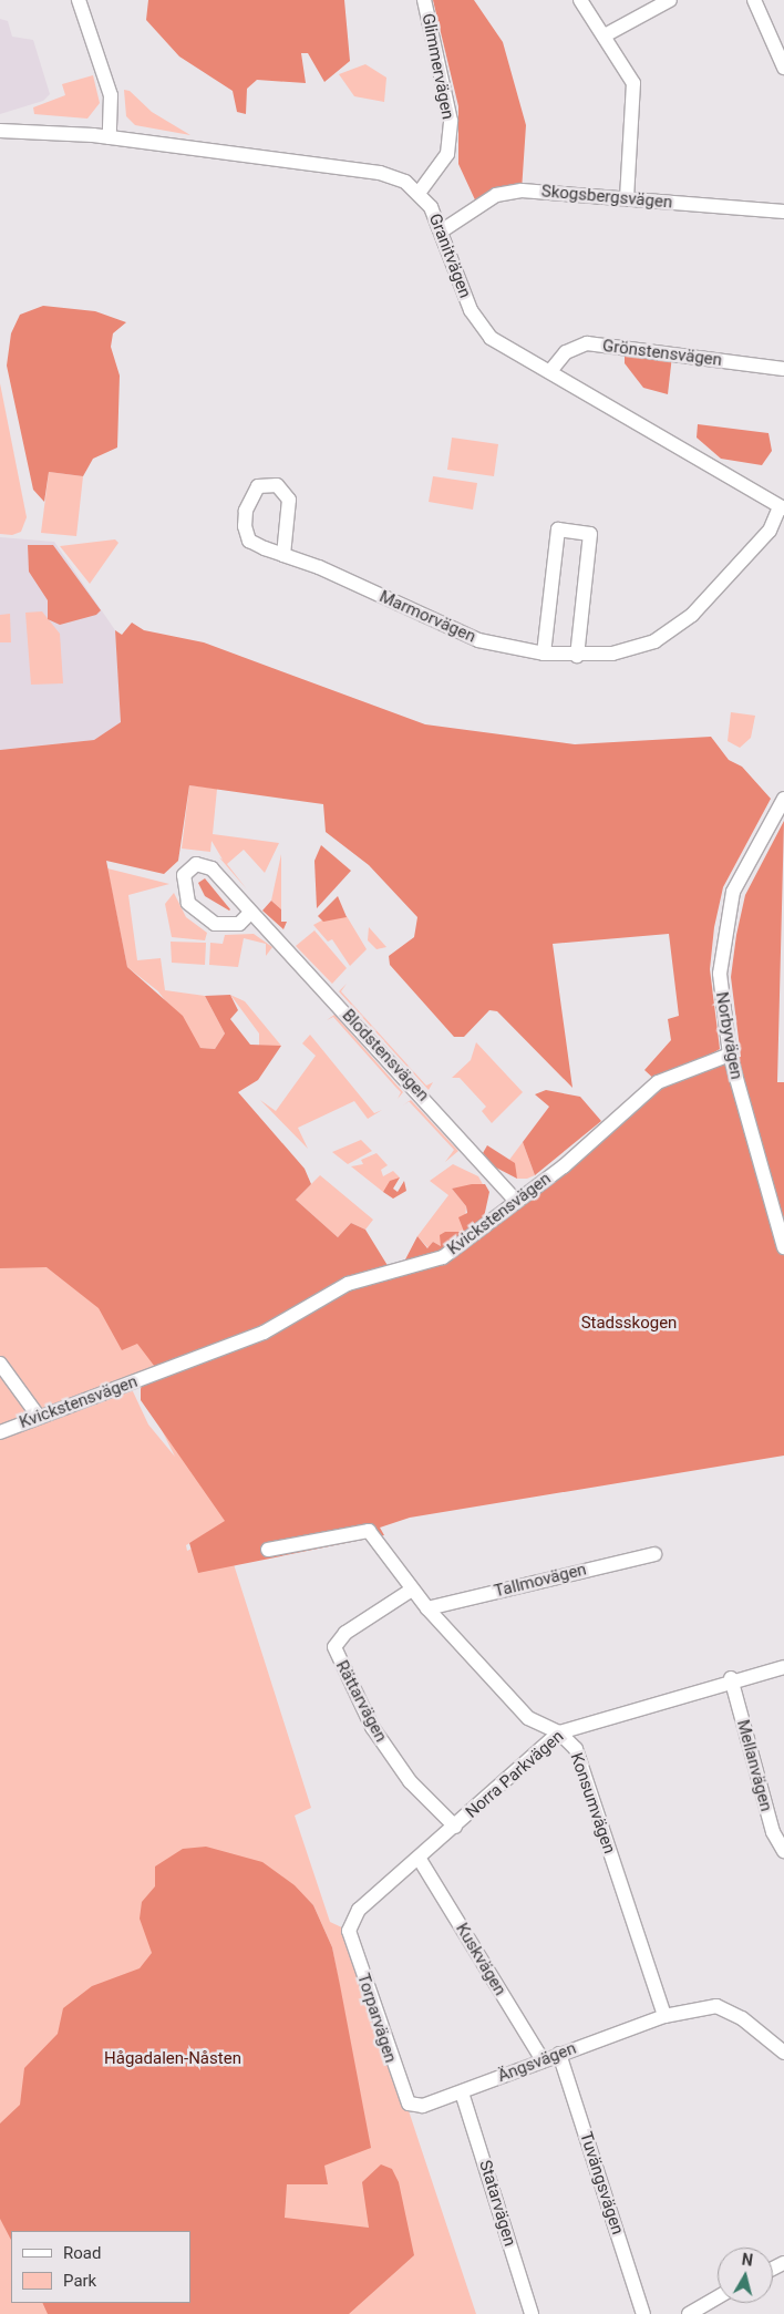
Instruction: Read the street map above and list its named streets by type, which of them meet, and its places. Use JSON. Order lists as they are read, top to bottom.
{
  "streets": {
    "street": [
      "Glimmervägen",
      "Skogsbergsvägen",
      "Granitvägen",
      "Grönstensvägen",
      "Marmorvägen",
      "Norbyvägen",
      "Blodstensvägen",
      "Kvickstensvägen",
      "Tallmovägen",
      "Rättarvägen",
      "Mellanvägen",
      "Norra Parkvägen",
      "Konsumvägen",
      "Kuskvägen",
      "Torparvägen",
      "Ängsvägen",
      "Tuvängsvägen",
      "Statarvägen"
    ]
  },
  "crossings": [
    ["Glimmervägen", "Granitvägen"],
    ["Skogsbergsvägen", "Granitvägen"],
    ["Granitvägen", "Grönstensvägen"],
    ["Granitvägen", "Marmorvägen"],
    ["Norbyvägen", "Kvickstensvägen"],
    ["Blodstensvägen", "Kvickstensvägen"],
    ["Tallmovägen", "Konsumvägen"],
    ["Rättarvägen", "Norra Parkvägen"],
    ["Rättarvägen", "Konsumvägen"],
    ["Mellanvägen", "Norra Parkvägen"],
    ["Norra Parkvägen", "Konsumvägen"],
    ["Norra Parkvägen", "Kuskvägen"],
    ["Norra Parkvägen", "Torparvägen"],
    ["Konsumvägen", "Ängsvägen"],
    ["Kuskvägen", "Ängsvägen"],
    ["Torparvägen", "Ängsvägen"],
    ["Ängsvägen", "Tuvängsvägen"],
    ["Ängsvägen", "Statarvägen"]
  ],
  "parks": ["Stadsskogen", "Hågadalen-Nåsten"],
  "legend": ["Road", "Park"],
  "north": "top"
}
